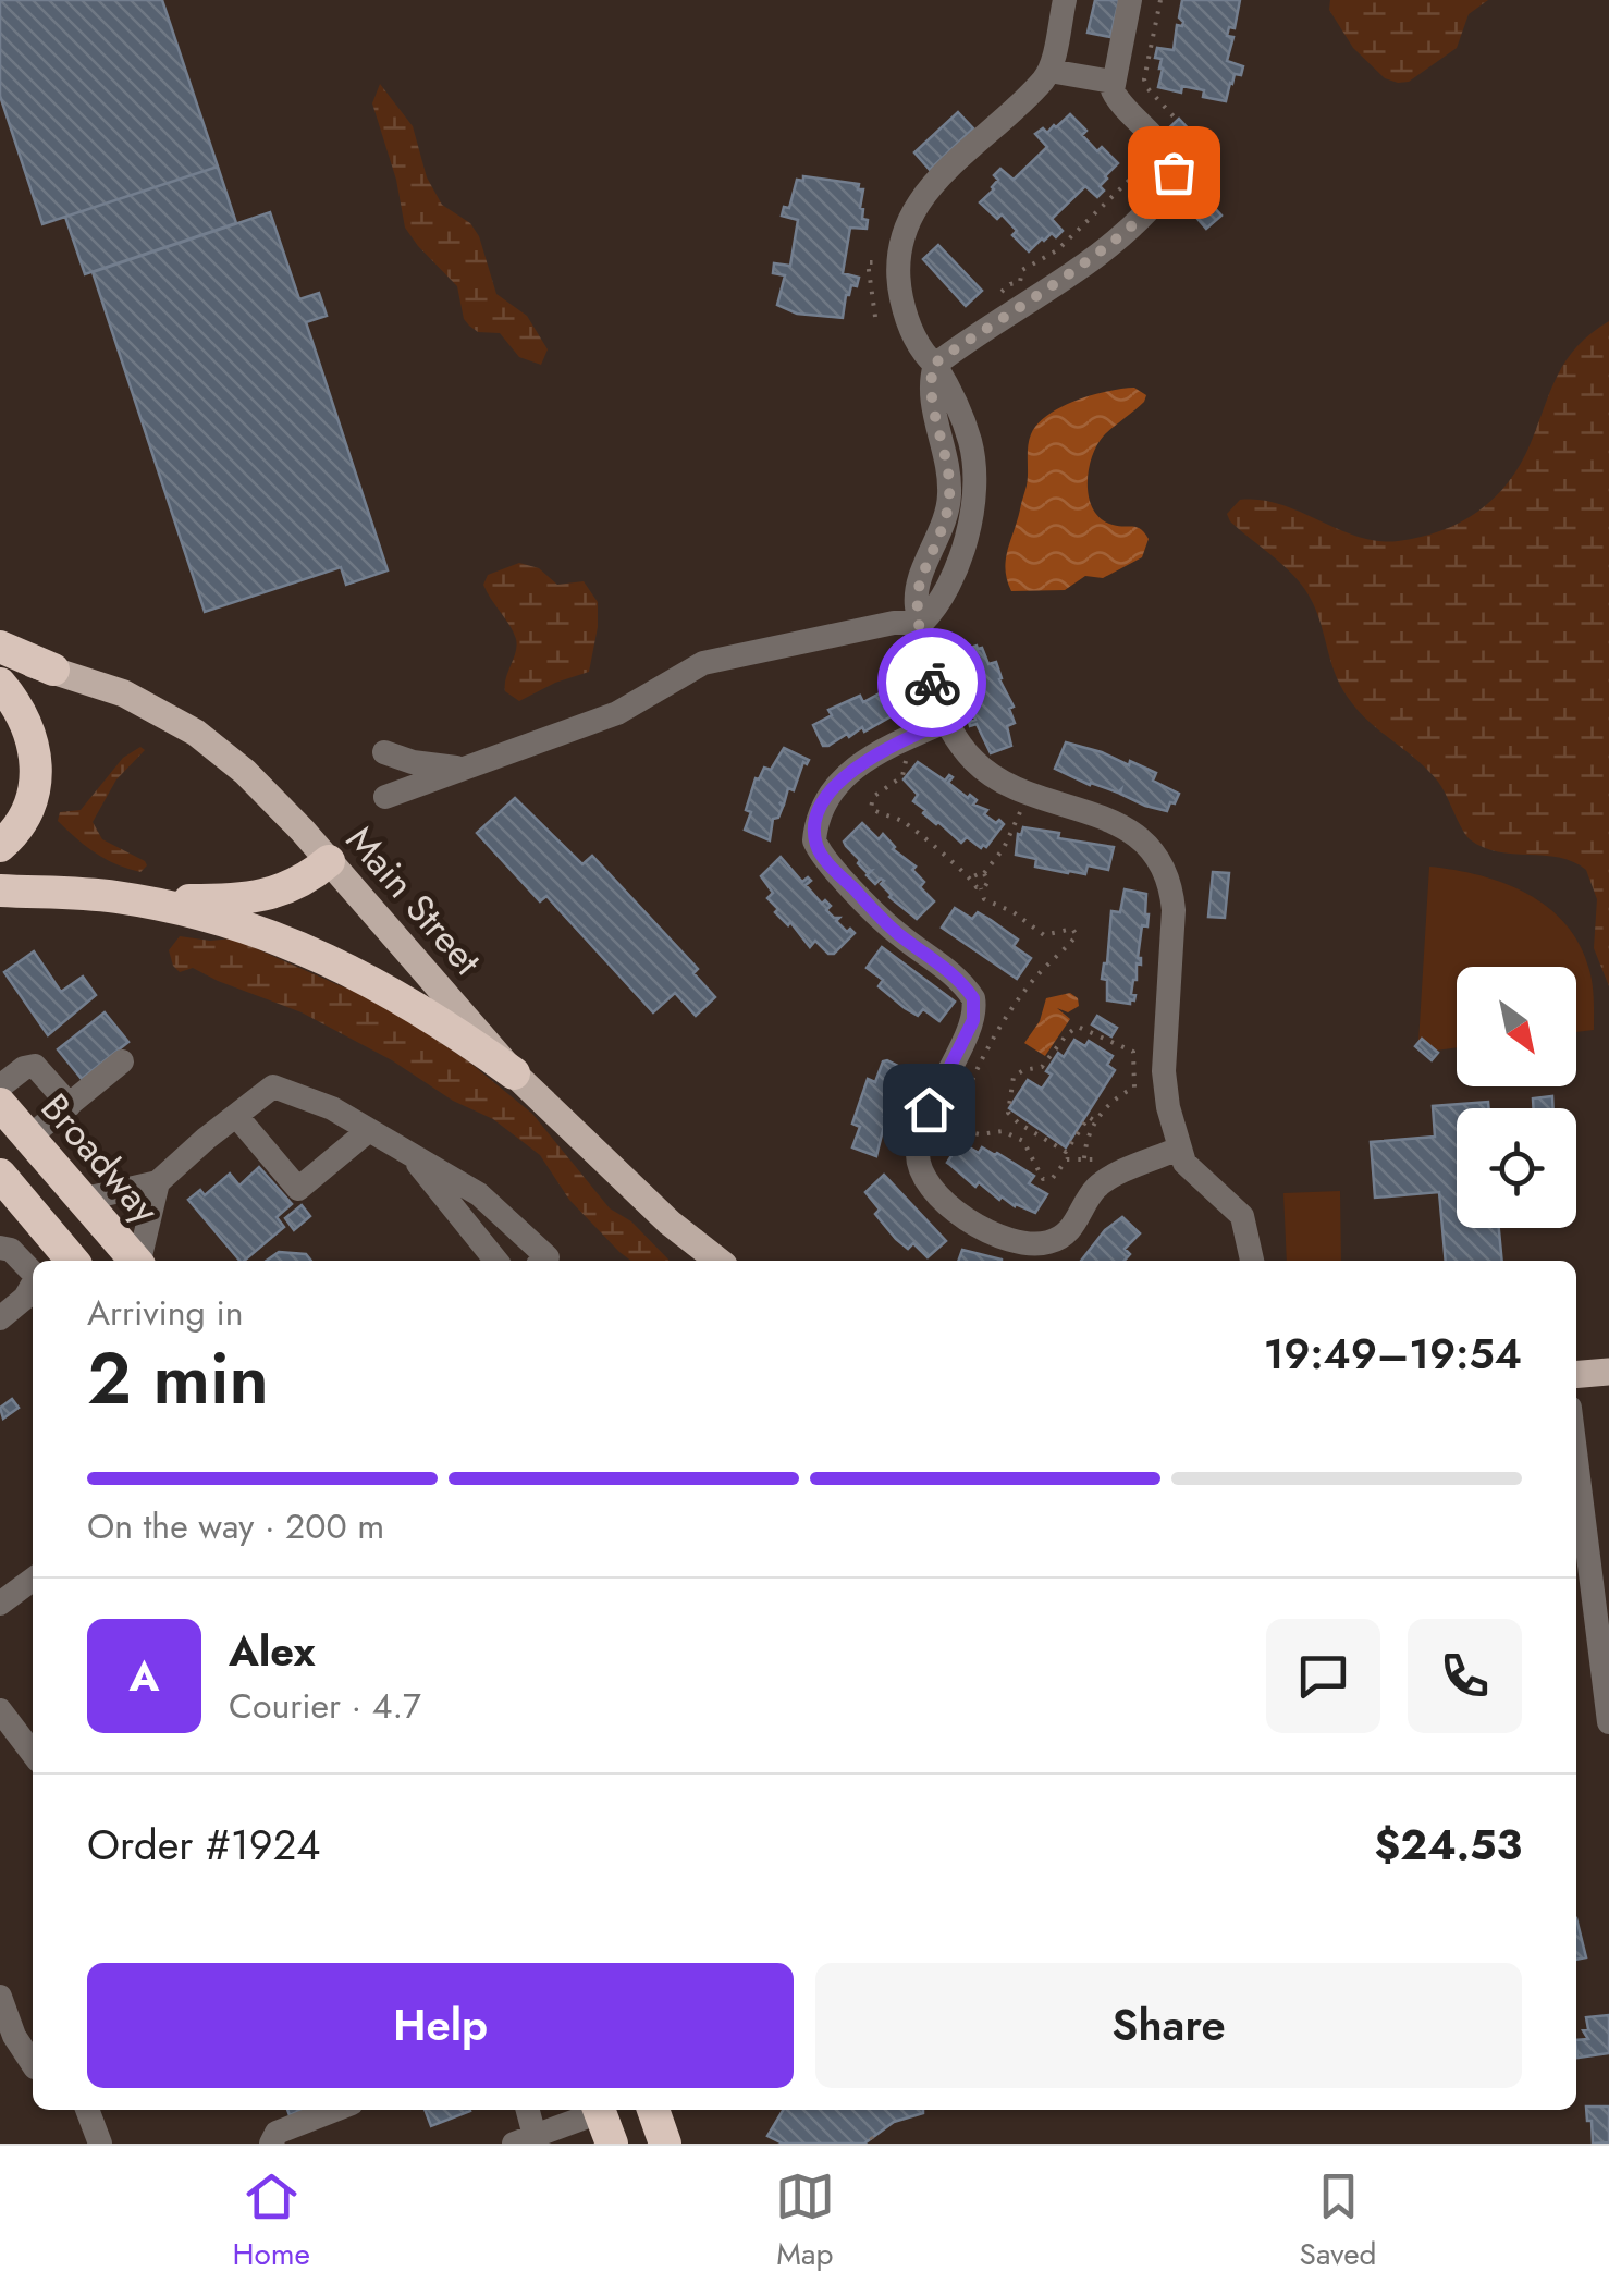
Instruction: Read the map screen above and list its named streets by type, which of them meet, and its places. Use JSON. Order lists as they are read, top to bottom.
{
  "streets": {
    "highway": ["Broadway"],
    "main road": ["Main Street"]
  },
  "north": "bottom right",
  "page": {
    "heading": ["2 min", "Arriving in", "19:49–19:54"],
    "panel": [
      "Alex",
      "Courier · 4.7",
      "Order #1924",
      "$24.53"
    ],
    "bar": "On the way · 200 m",
    "round": "A",
    "buttons": ["Help", "Share"],
    "tabs": ["Home", "Map", "Saved"]
  }
}
